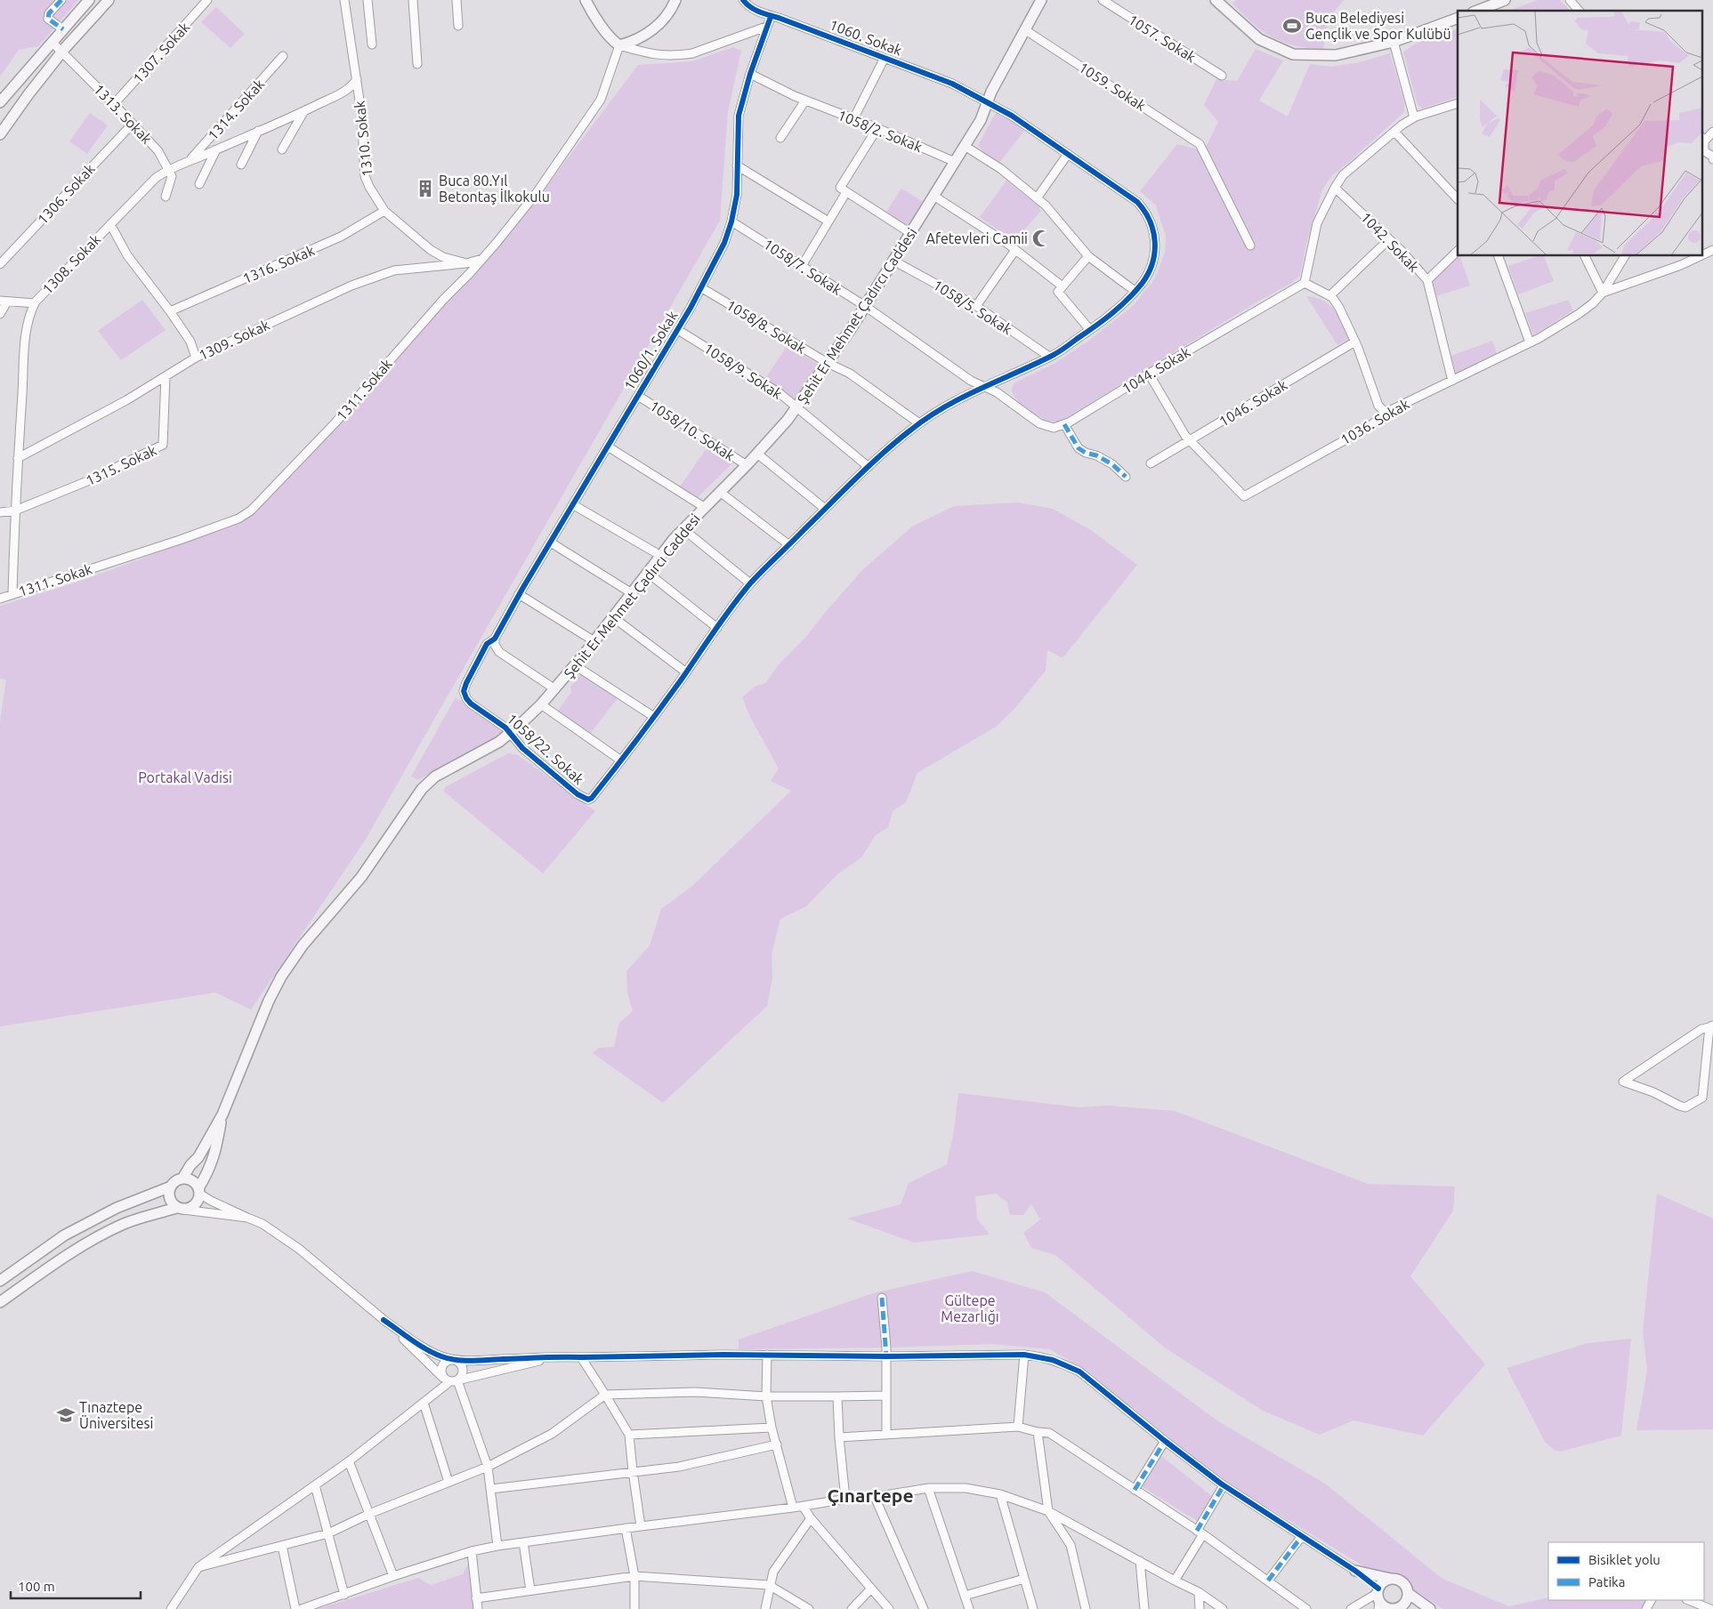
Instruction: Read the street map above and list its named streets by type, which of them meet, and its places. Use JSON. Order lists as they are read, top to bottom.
{
  "streets": {
    "main road": ["Şehit Er Mehmet Çadırcı Caddesi"],
    "street": [
      "1060. Sokak",
      "1057. Sokak",
      "1307. Sokak",
      "1059. Sokak",
      "1314. Sokak",
      "1313. Sokak",
      "1058/2. Sokak",
      "1310. Sokak",
      "1306. Sokak",
      "1042. Sokak",
      "1308. Sokak",
      "1316. Sokak",
      "1058/7. Sokak",
      "1058/5. Sokak",
      "1058/8. Sokak",
      "1309. Sokak",
      "1060/1. Sokak",
      "1044. Sokak",
      "1058/9. Sokak",
      "1311. Sokak",
      "1046. Sokak",
      "1036. Sokak",
      "1058/10. Sokak",
      "1315. Sokak",
      "1058/22. Sokak"
    ]
  },
  "crossings": [
    ["1060. Sokak", "1058/7. Sokak"],
    ["1060. Sokak", "1058/5. Sokak"],
    ["1060. Sokak", "Şehit Er Mehmet Çadırcı Caddesi"],
    ["1060. Sokak", "1058/8. Sokak"],
    ["1060. Sokak", "1060/1. Sokak"],
    ["1060. Sokak", "1058/9. Sokak"],
    ["1060. Sokak", "1058/10. Sokak"],
    ["1060. Sokak", "1058/22. Sokak"],
    ["1307. Sokak", "1313. Sokak"],
    ["1059. Sokak", "Şehit Er Mehmet Çadırcı Caddesi"],
    ["1314. Sokak", "1308. Sokak"],
    ["1313. Sokak", "1306. Sokak"],
    ["1313. Sokak", "1308. Sokak"],
    ["1058/2. Sokak", "Şehit Er Mehmet Çadırcı Caddesi"],
    ["1058/2. Sokak", "1060/1. Sokak"],
    ["1310. Sokak", "1308. Sokak"],
    ["1310. Sokak", "1316. Sokak"],
    ["1310. Sokak", "1309. Sokak"],
    ["1310. Sokak", "1311. Sokak"],
    ["1042. Sokak", "1036. Sokak"],
    ["1308. Sokak", "1309. Sokak"],
    ["1308. Sokak", "1311. Sokak"],
    ["1308. Sokak", "1315. Sokak"],
    ["1058/7. Sokak", "Şehit Er Mehmet Çadırcı Caddesi"],
    ["1058/7. Sokak", "1060/1. Sokak"],
    ["1058/5. Sokak", "Şehit Er Mehmet Çadırcı Caddesi"],
    ["Şehit Er Mehmet Çadırcı Caddesi", "1058/8. Sokak"],
    ["Şehit Er Mehmet Çadırcı Caddesi", "1058/9. Sokak"],
    ["Şehit Er Mehmet Çadırcı Caddesi", "1058/10. Sokak"],
    ["Şehit Er Mehmet Çadırcı Caddesi", "1058/22. Sokak"],
    ["1058/8. Sokak", "1060/1. Sokak"],
    ["1309. Sokak", "1315. Sokak"],
    ["1060/1. Sokak", "1058/9. Sokak"],
    ["1060/1. Sokak", "1058/10. Sokak"],
    ["1060/1. Sokak", "1058/22. Sokak"],
    ["1044. Sokak", "1036. Sokak"],
    ["1046. Sokak", "1036. Sokak"]
  ],
  "districts": ["Çınartepe"],
  "parks": ["Portakal Vadisi", "Gültepe Mezarlığı"],
  "places": {
    "sports": ["Buca Belediyesi Gençlik ve Spor Kulübü"],
    "building": ["Buca 80.Yıl Betontaş İlkokulu"],
    "mosque": ["Afetevleri Camii"],
    "school or university": ["Tınaztepe Üniversitesi"]
  },
  "legend": ["Bisiklet yolu", "Patika"],
  "scale_bar": "100 m"
}
